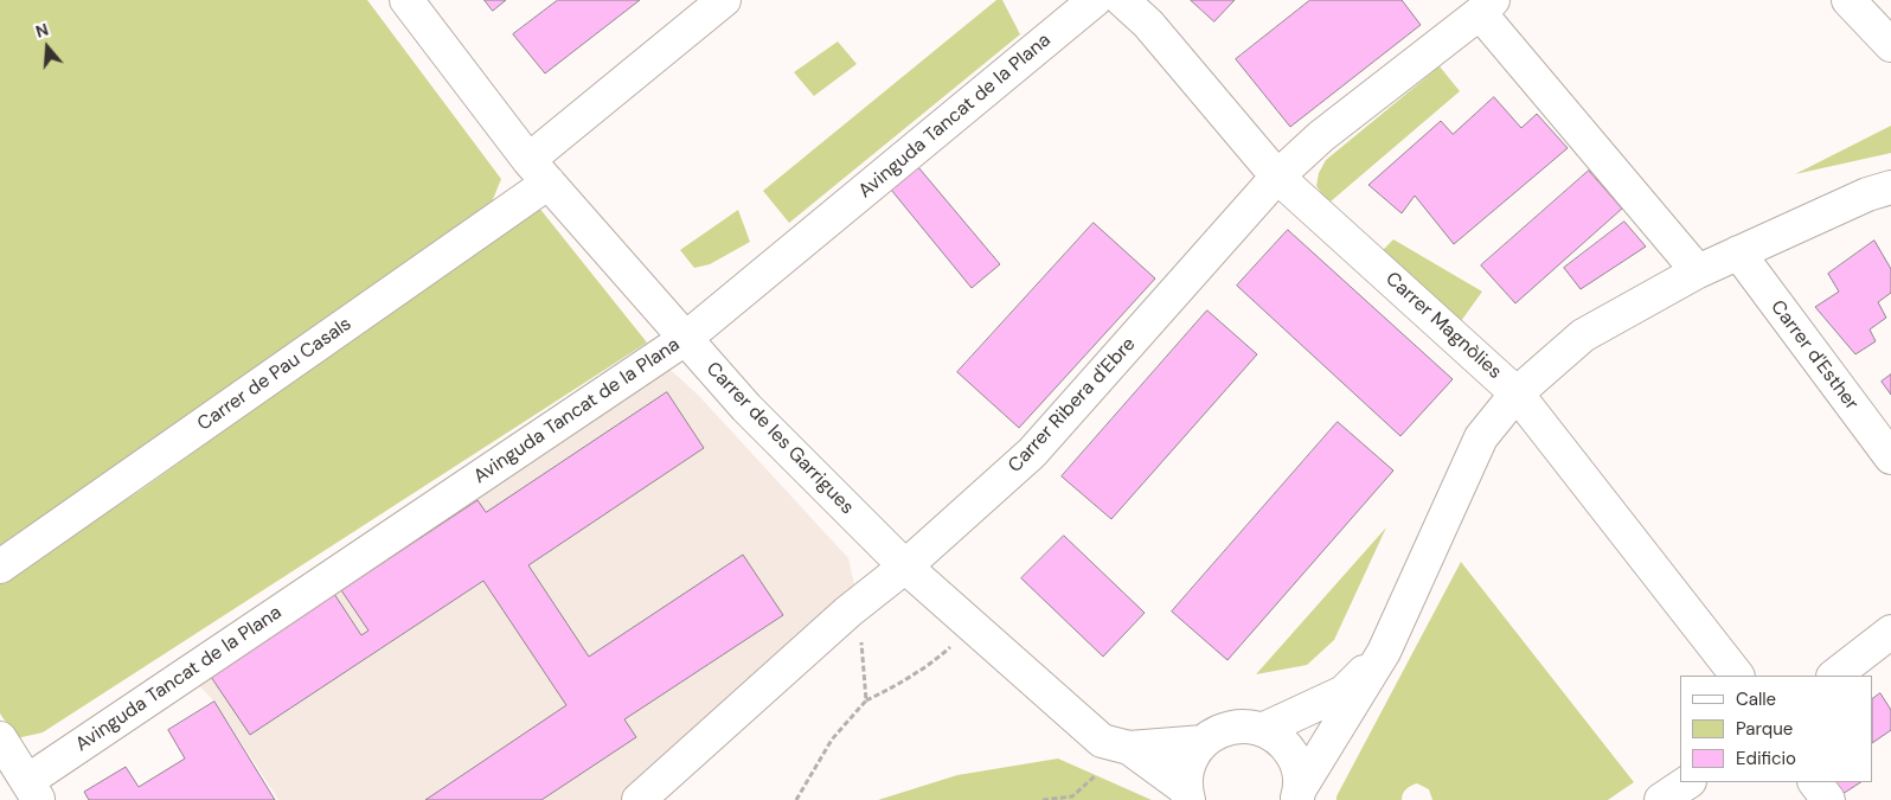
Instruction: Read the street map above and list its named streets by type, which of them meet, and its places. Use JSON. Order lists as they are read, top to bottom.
{
  "streets": {
    "street": [
      "Avinguda Tancat de la Plana",
      "Carrer Magnòlies",
      "Carrer d'Esther",
      "Carrer de Pau Casals",
      "Carrer Ribera d'Ebre",
      "Carrer de les Garrigues"
    ]
  },
  "crossings": [
    ["Avinguda Tancat de la Plana", "Carrer de les Garrigues"],
    ["Carrer Magnòlies", "Carrer Ribera d'Ebre"],
    ["Carrer de Pau Casals", "Carrer de les Garrigues"],
    ["Carrer Ribera d'Ebre", "Carrer de les Garrigues"]
  ],
  "legend": ["Calle", "Parque", "Edificio"],
  "north": "top"
}
